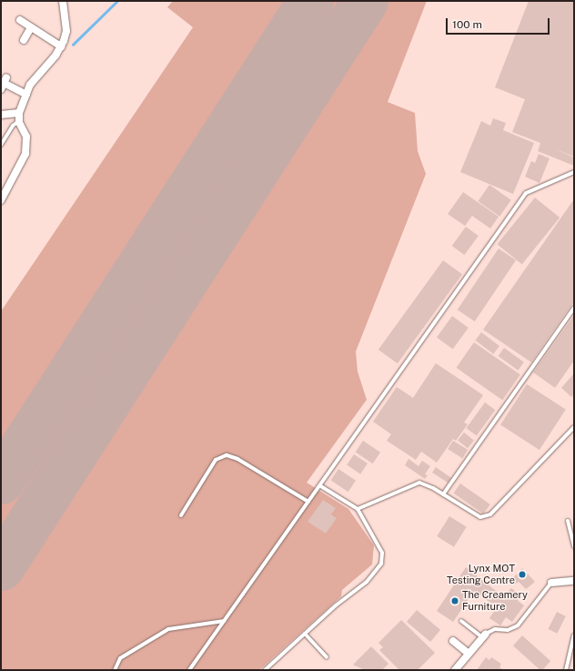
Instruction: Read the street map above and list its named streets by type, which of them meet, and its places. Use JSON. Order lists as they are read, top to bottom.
{
  "places": ["Lynx MOT Testing Centre", "The Creamery Furniture"],
  "scale_bar": "100 m"
}
